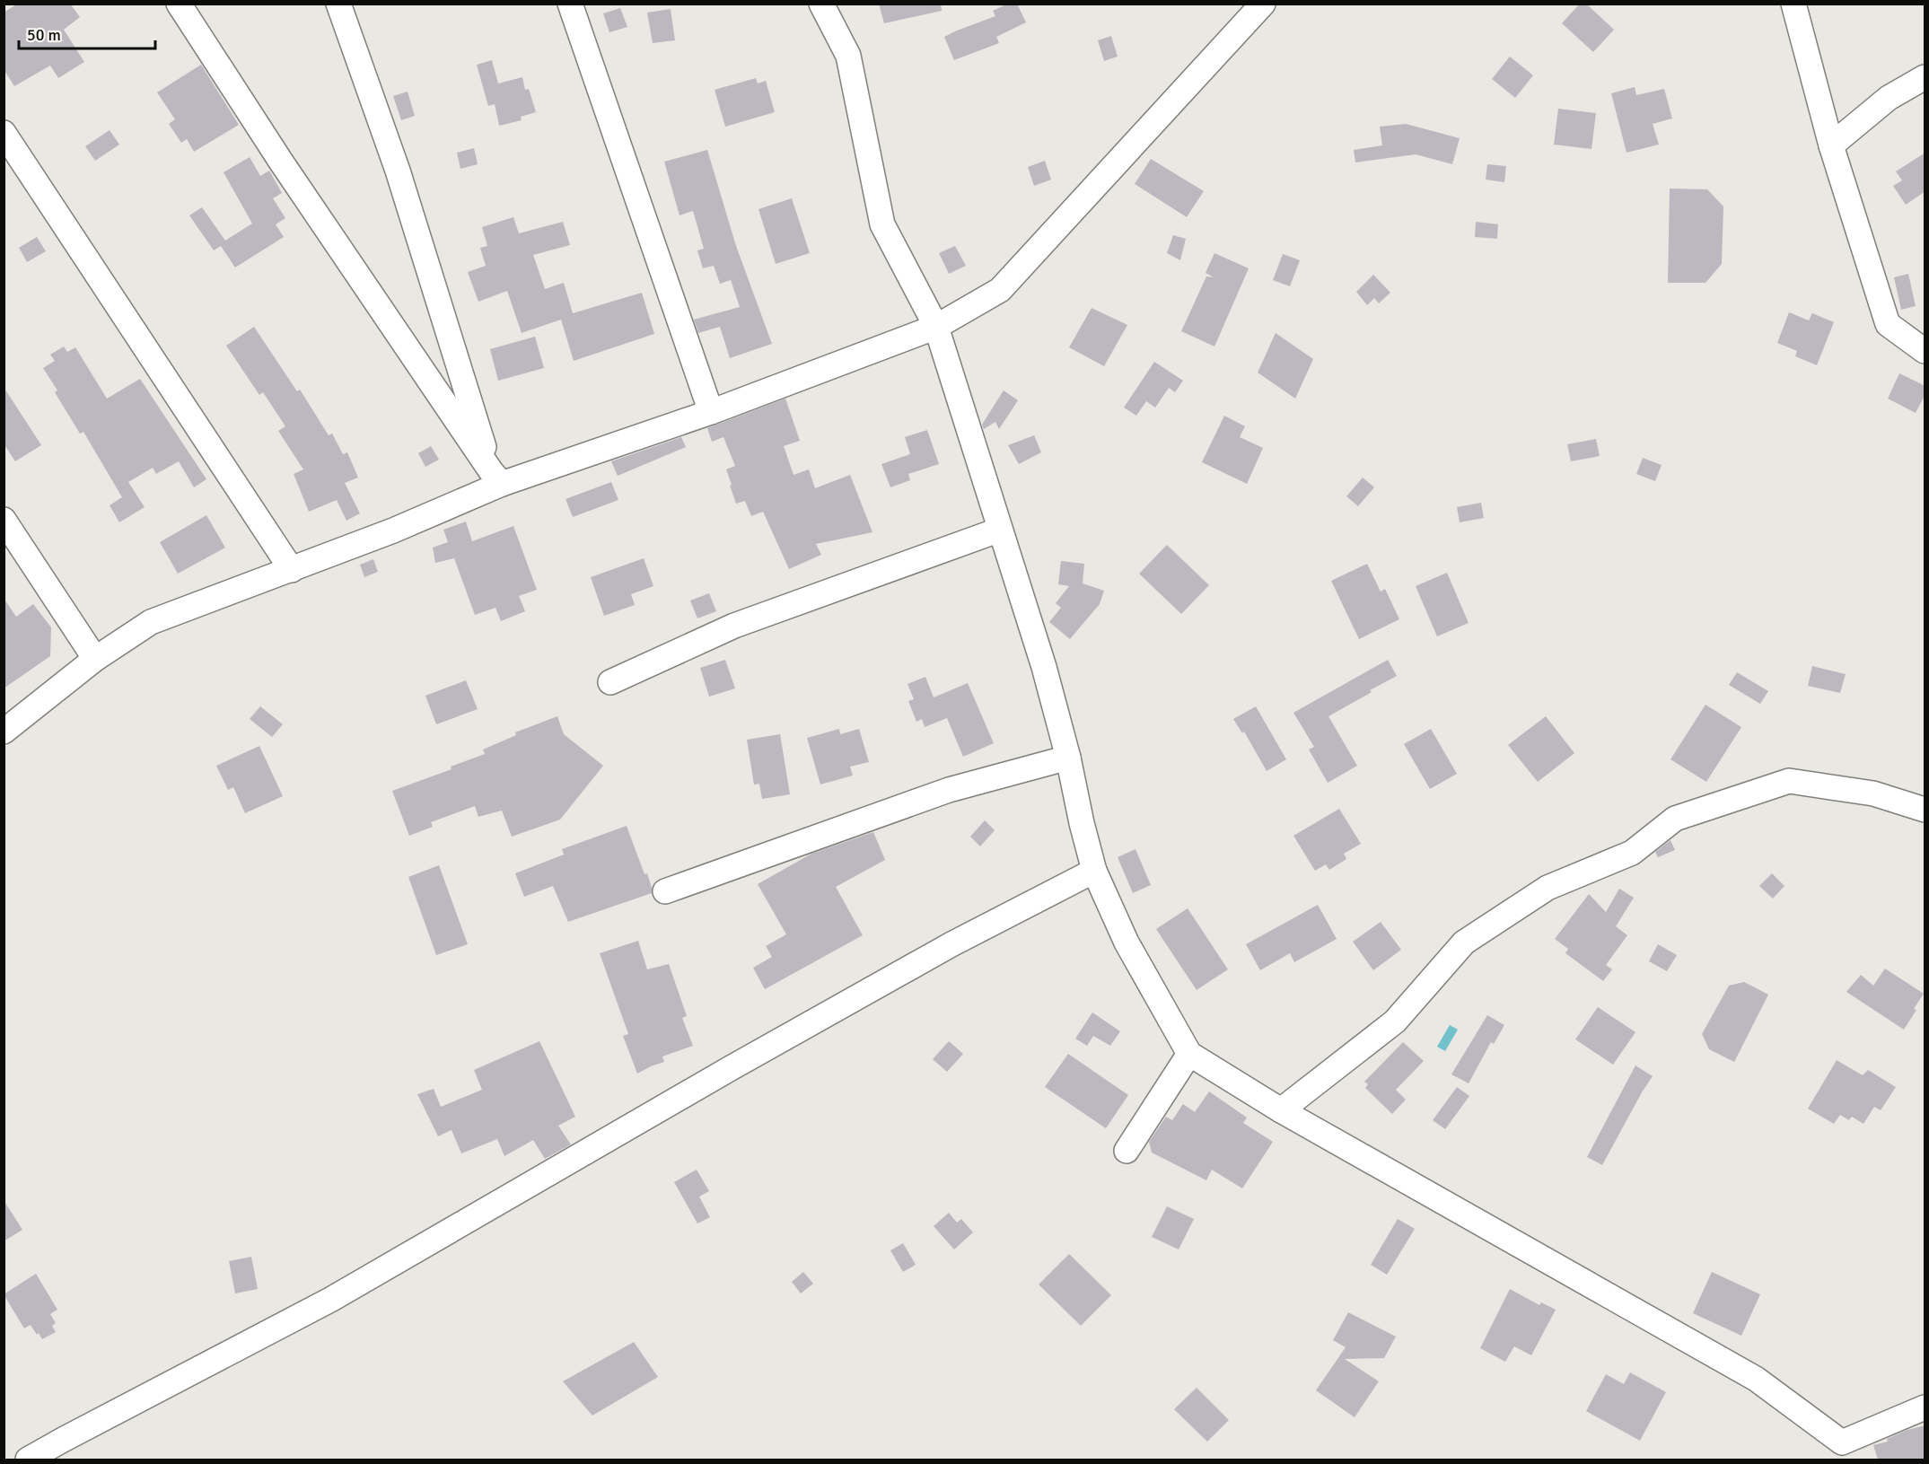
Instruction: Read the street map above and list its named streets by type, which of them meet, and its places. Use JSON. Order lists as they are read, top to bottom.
{
  "scale_bar": "50 m"
}
